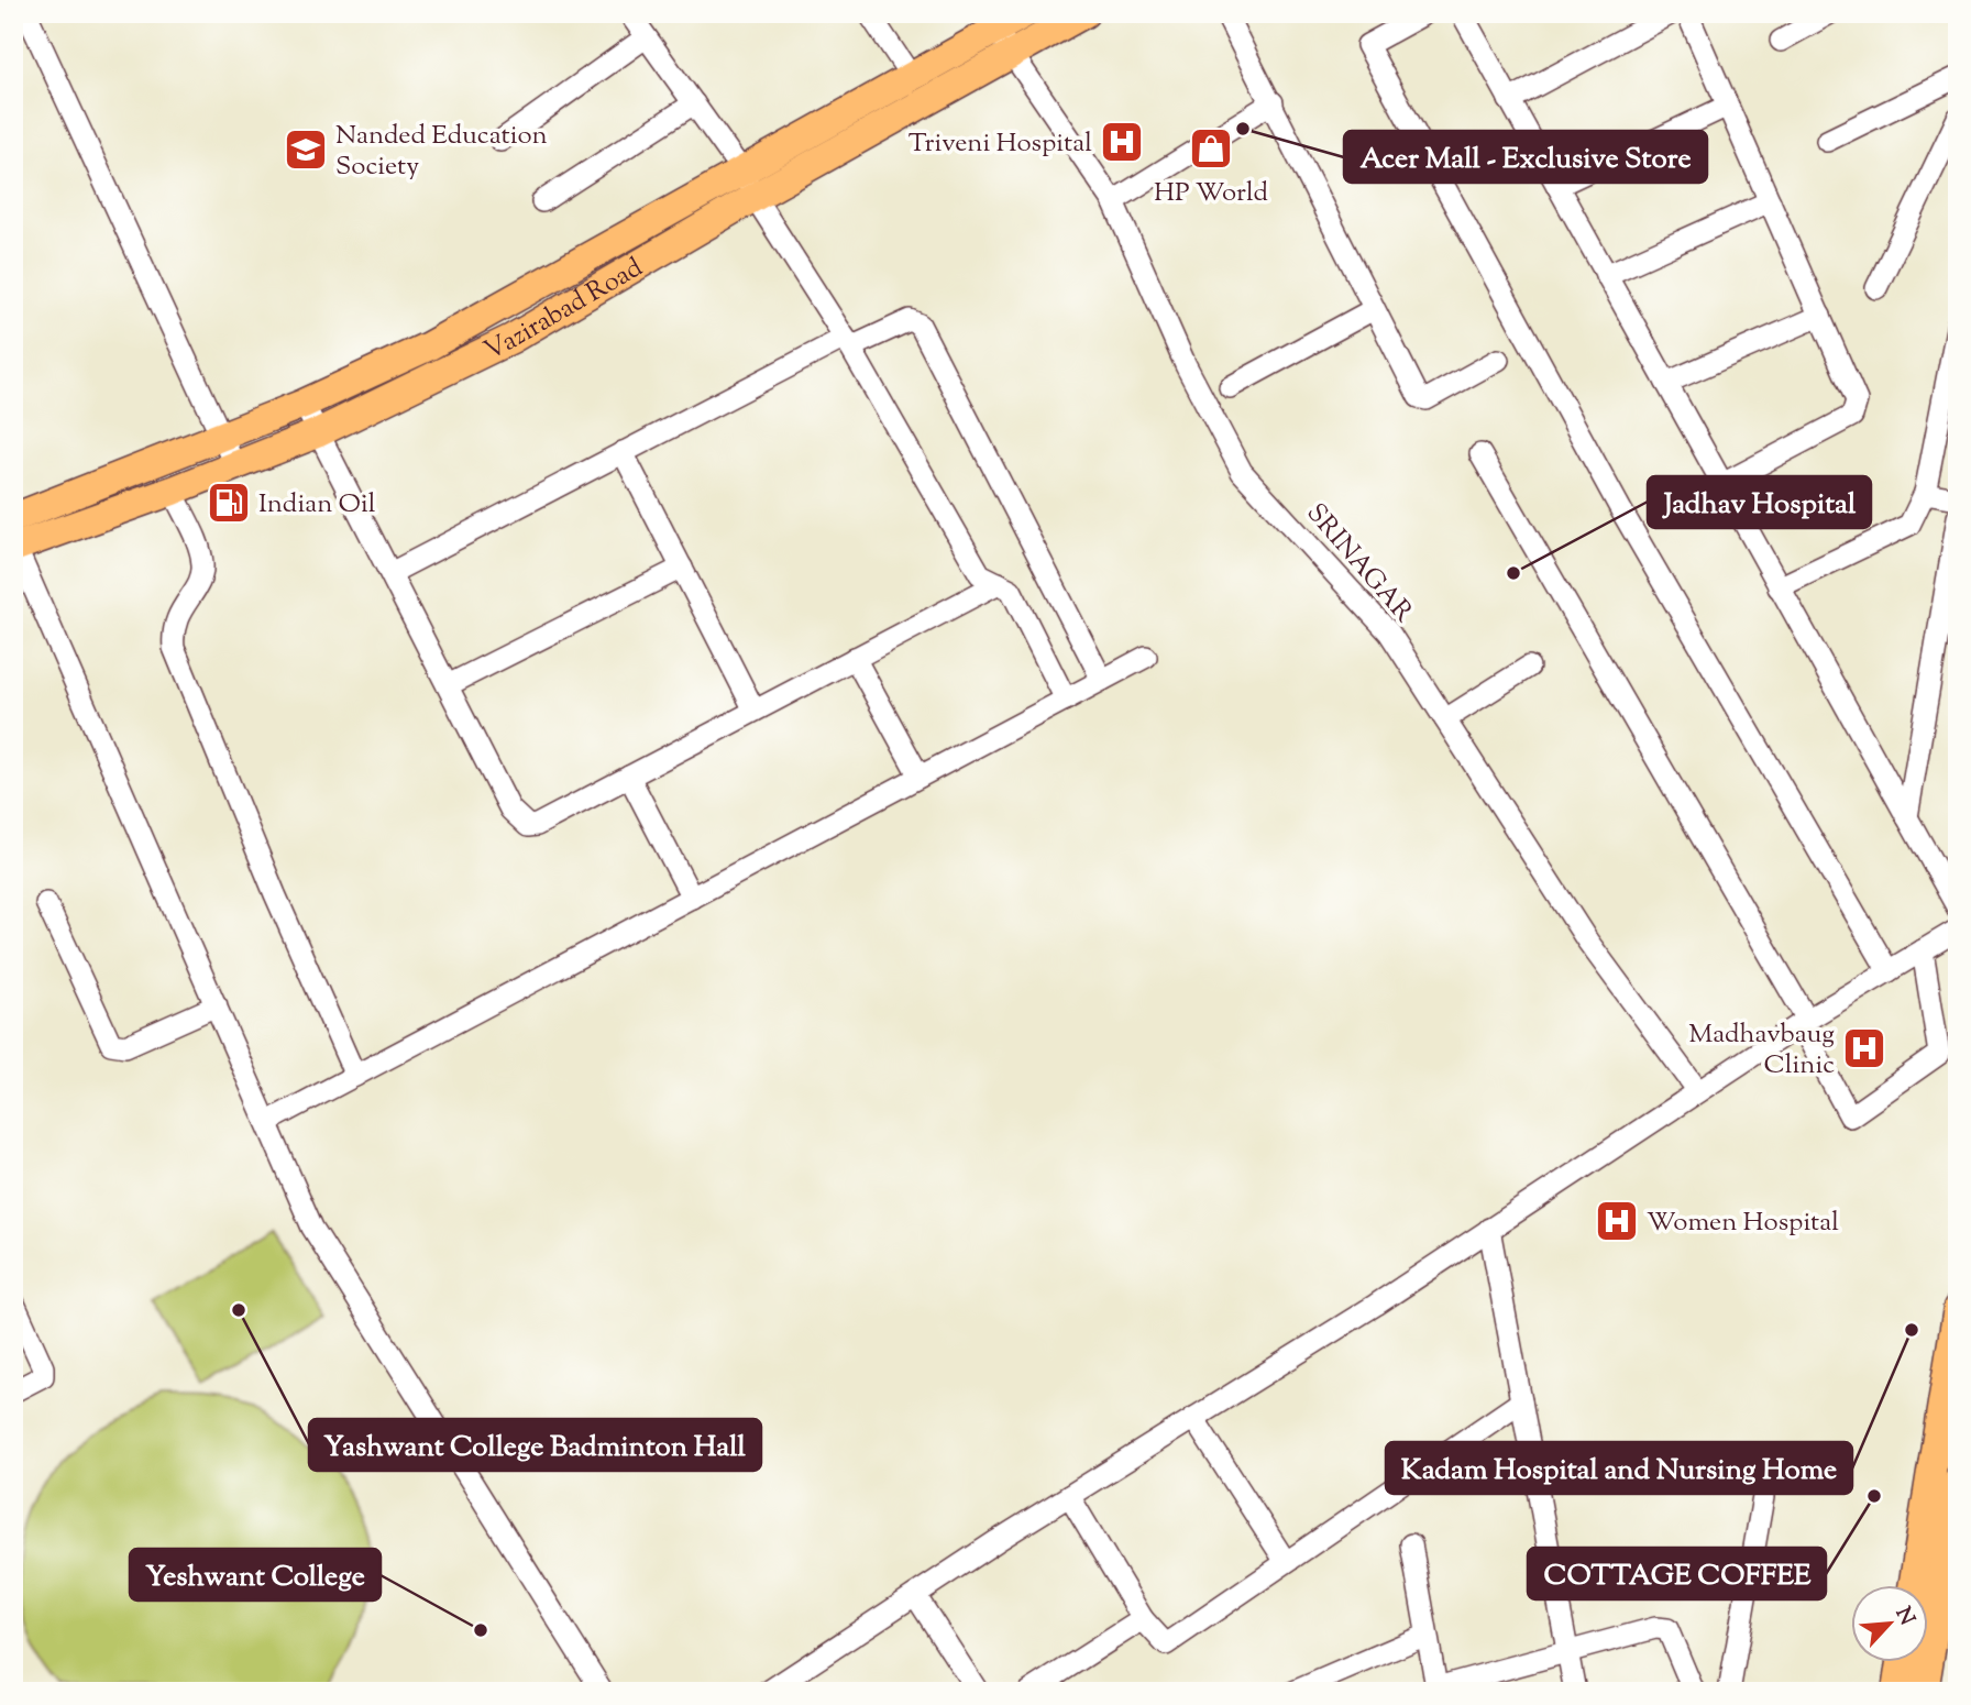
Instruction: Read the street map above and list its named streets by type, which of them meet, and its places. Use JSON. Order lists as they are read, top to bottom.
{
  "streets": {
    "main road": ["Vazirabad Road"],
    "street": ["SRINAGAR"]
  },
  "crossings": [
    ["Vazirabad Road", "SRINAGAR"]
  ],
  "places": {
    "other": [
      "Acer Mall - Exclusive Store",
      "Jadhav Hospital",
      "Yashwant College Badminton Hall",
      "Kadam Hospital and Nursing Home",
      "COTTAGE COFFEE",
      "Yeshwant College"
    ],
    "hospital": ["Triveni Hospital", "Madhavbaug Clinic", "Women Hospital"],
    "shop": ["HP World"],
    "school or university": ["Nanded Education Society"],
    "fuel station": ["Indian Oil"]
  },
  "north": "top right"
}
